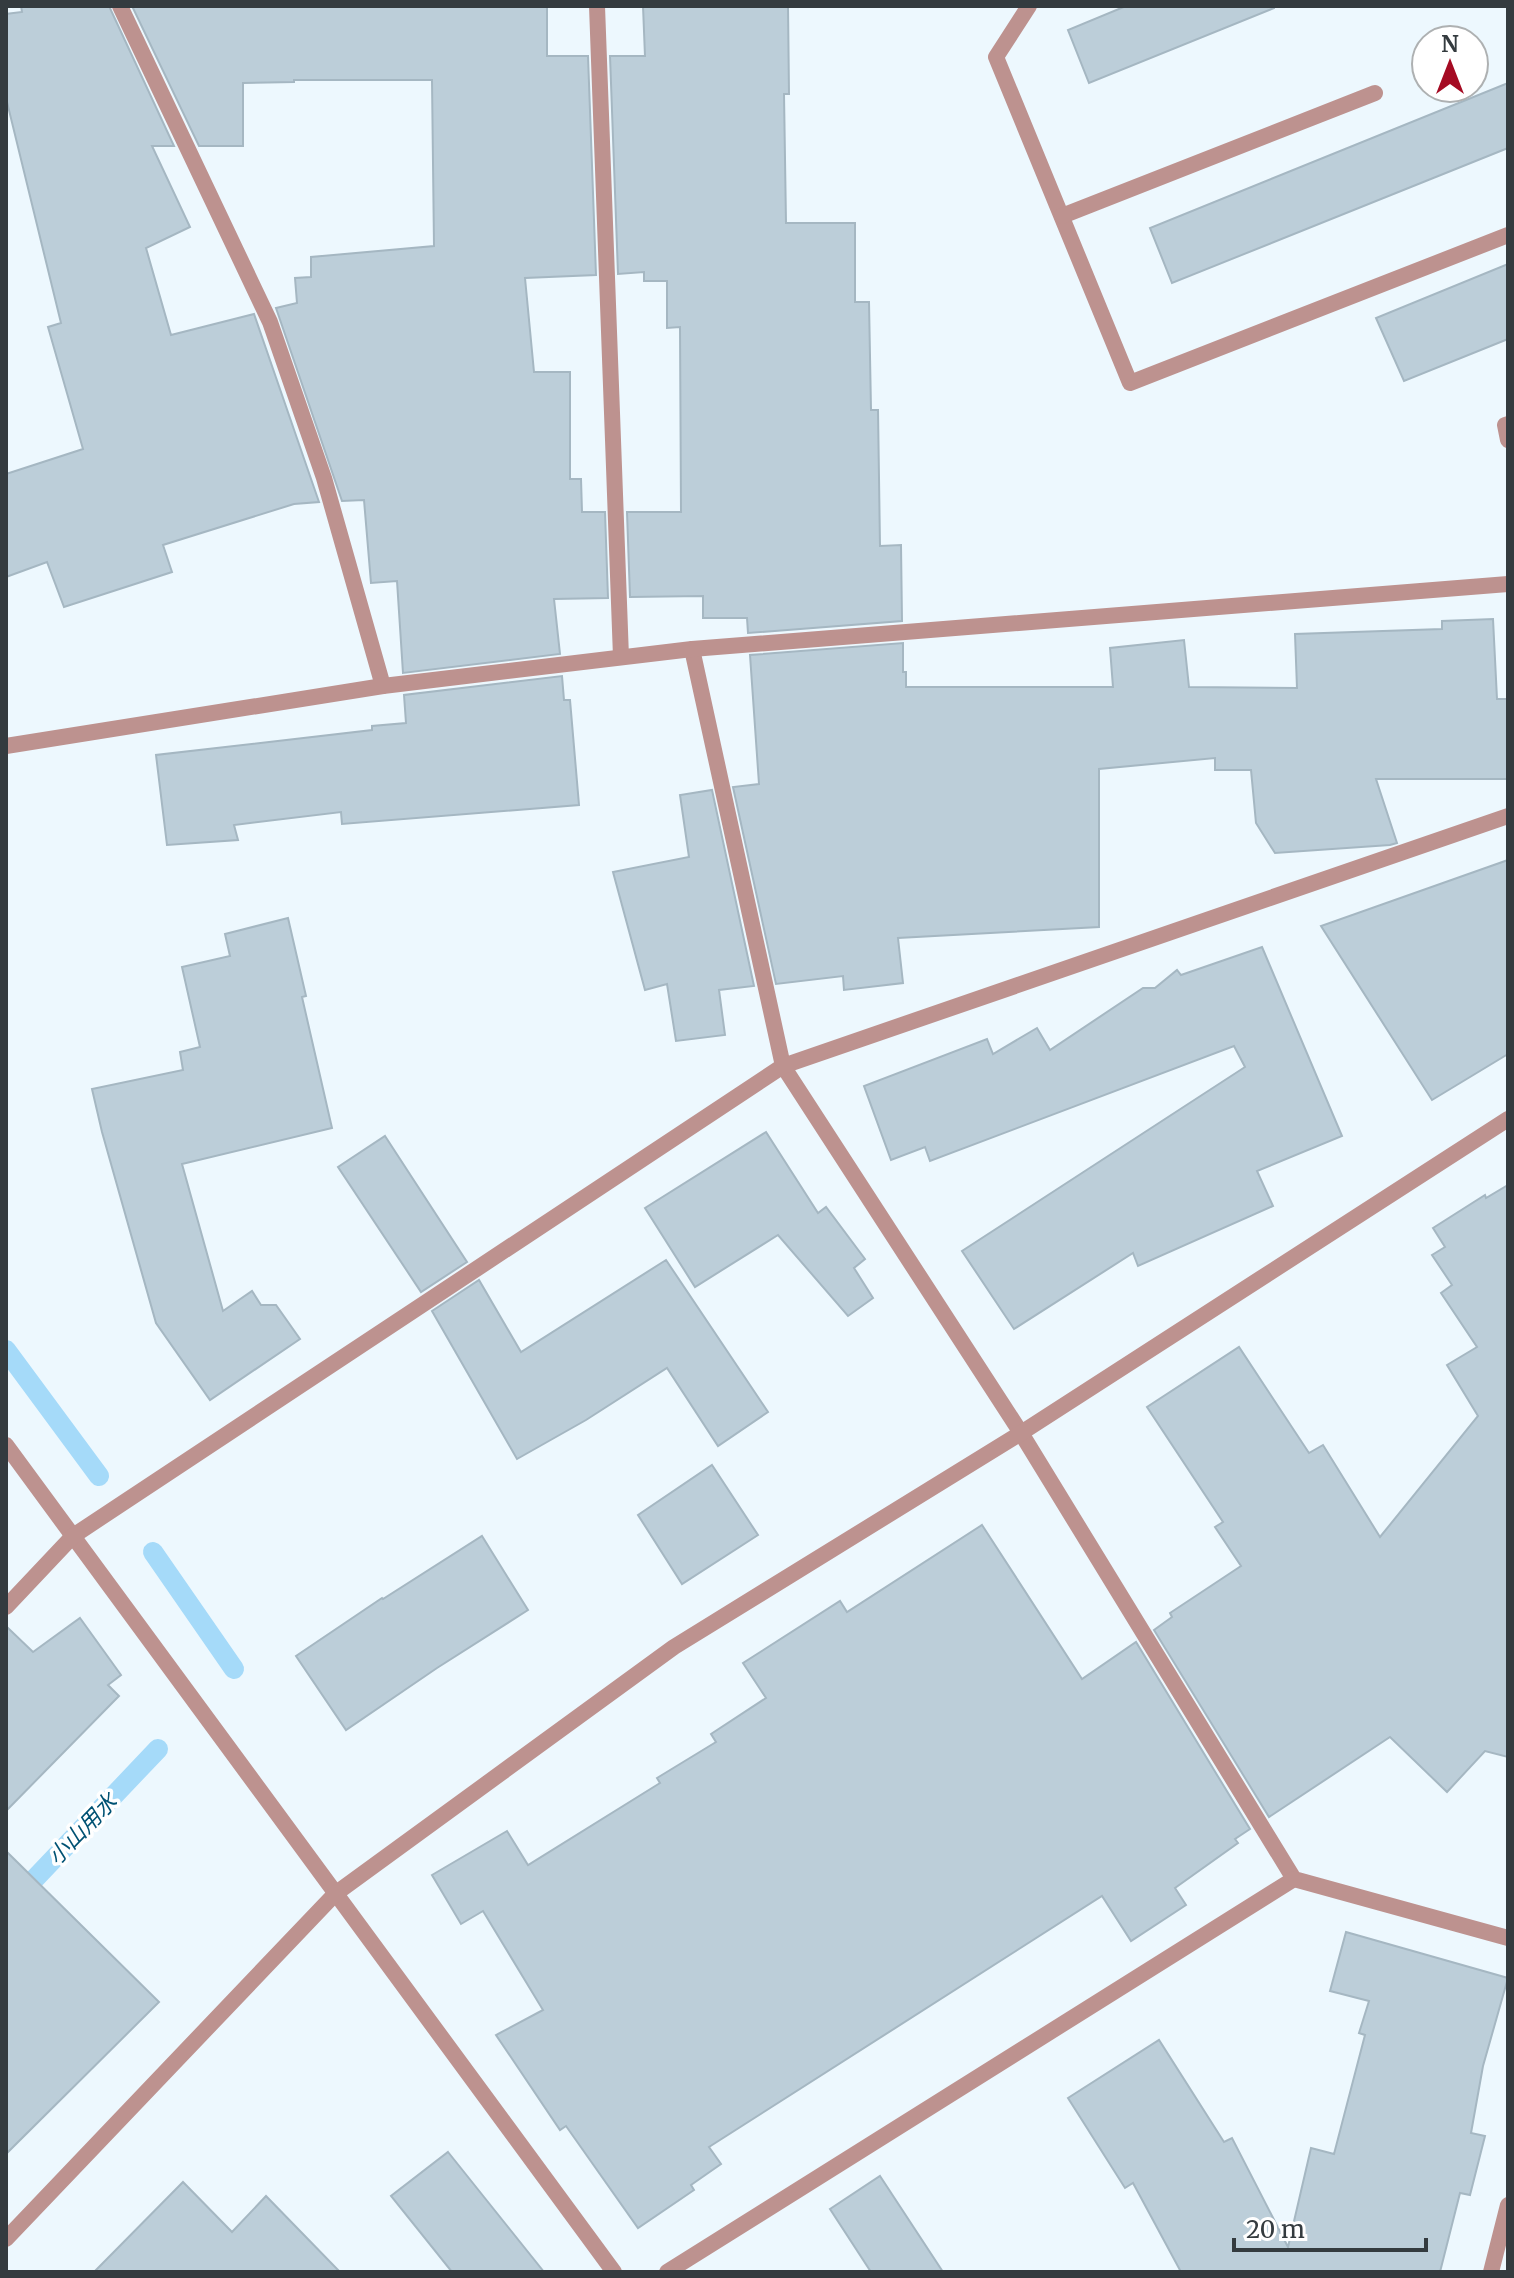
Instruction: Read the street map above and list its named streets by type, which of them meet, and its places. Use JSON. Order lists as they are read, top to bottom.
{
  "water": ["小山用水"],
  "scale_bar": "20 m",
  "north": "top"
}
